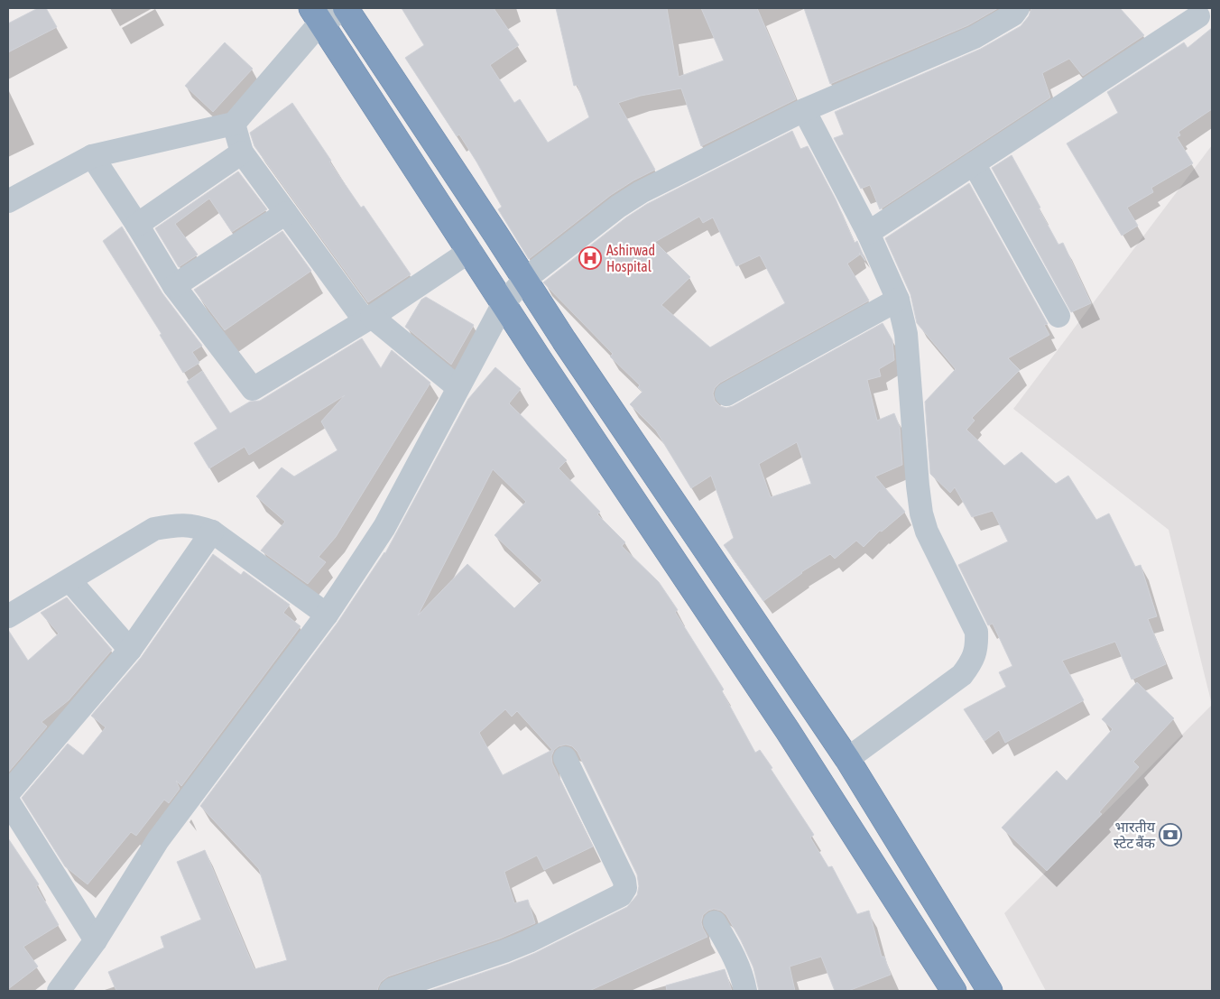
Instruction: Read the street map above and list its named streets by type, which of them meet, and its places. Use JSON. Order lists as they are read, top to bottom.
{
  "places": {
    "hospital": ["Ashirwad Hospital"],
    "bank": ["भारतीय स्टेट बैंक"]
  }
}
